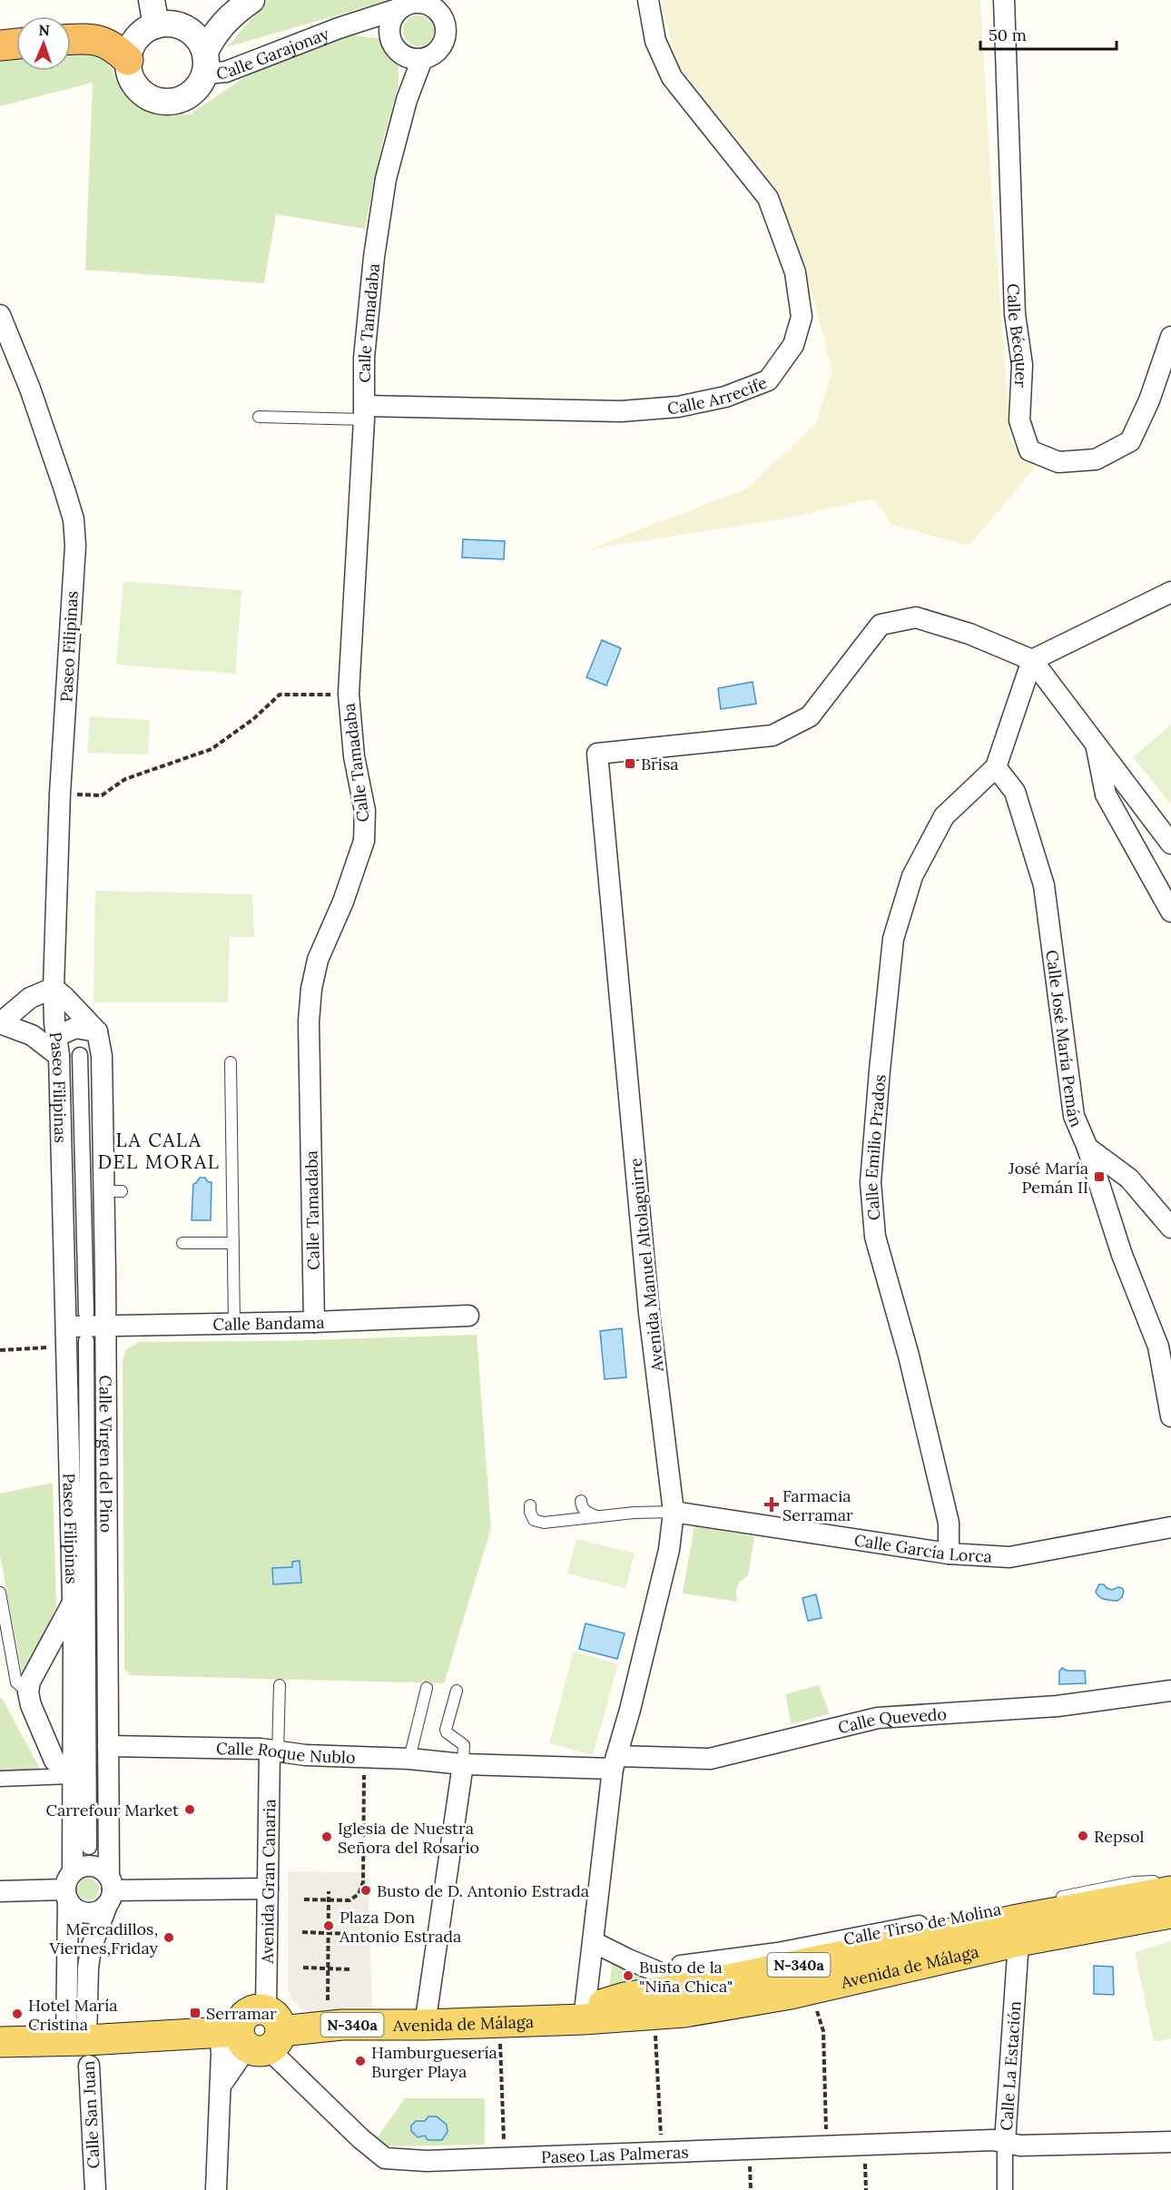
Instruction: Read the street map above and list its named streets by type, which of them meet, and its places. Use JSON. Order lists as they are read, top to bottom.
{
  "streets": {
    "main road": ["N-340a", "Avenida de Málaga"],
    "street": [
      "Calle Garajonay",
      "Calle Tamadaba",
      "Calle Bécquer",
      "Calle Arrecife",
      "Paseo Filipinas",
      "Calle José María Pemán",
      "Calle Emilio Prados",
      "Avenida Manuel Altolaguirre",
      "Calle Bandama",
      "Calle Virgen del Pino",
      "Calle García Lorca",
      "Calle Quevedo",
      "Calle Roque Nublo",
      "Avenida Gran Canaria",
      "Calle Tirso de Molina",
      "Calle La Estación",
      "Calle San Juan",
      "Paseo Las Palmeras"
    ]
  },
  "crossings": [
    ["Calle Garajonay", "Calle Tamadaba"],
    ["Calle Tamadaba", "Calle Arrecife"],
    ["Calle Tamadaba", "Calle Bandama"],
    ["Paseo Filipinas", "Calle Bandama"],
    ["Paseo Filipinas", "Calle Virgen del Pino"],
    ["Paseo Filipinas", "Avenida de Málaga"],
    ["Paseo Filipinas", "Calle San Juan"],
    ["Calle José María Pemán", "Calle Emilio Prados"],
    ["Calle Emilio Prados", "Calle García Lorca"],
    ["Avenida Manuel Altolaguirre", "Calle García Lorca"],
    ["Avenida Manuel Altolaguirre", "Calle Quevedo"],
    ["Avenida Manuel Altolaguirre", "Avenida de Málaga"],
    ["Calle Bandama", "Calle Virgen del Pino"],
    ["Calle Virgen del Pino", "Calle Roque Nublo"],
    ["Calle Roque Nublo", "Avenida Gran Canaria"],
    ["Avenida Gran Canaria", "Avenida de Málaga"],
    ["Avenida Gran Canaria", "Paseo Las Palmeras"],
    ["Calle Tirso de Molina", "Avenida de Málaga"],
    ["Calle Tirso de Molina", "Calle La Estación"],
    ["Avenida de Málaga", "Calle La Estación"],
    ["Avenida de Málaga", "Calle San Juan"],
    ["Avenida de Málaga", "Paseo Las Palmeras"],
    ["Calle La Estación", "Paseo Las Palmeras"]
  ],
  "districts": ["LA CALA DEL MORAL"],
  "places": {
    "transit": ["Brisa", "José María Pemán II", "Serramar"],
    "health": ["Farmacia Serramar"],
    "other": [
      "Carrefour Market",
      "Repsol",
      "Iglesia de Nuestra Señora del Rosario",
      "Busto de D. Antonio Estrada",
      "Plaza Don Antonio Estrada",
      "Mercadillos, Viernes,Friday",
      "Busto de la \"Niña Chica\"",
      "Hotel María Cristina",
      "Hamburguesería Burger Playa"
    ]
  },
  "scale_bar": "50 m",
  "north": "top"
}
